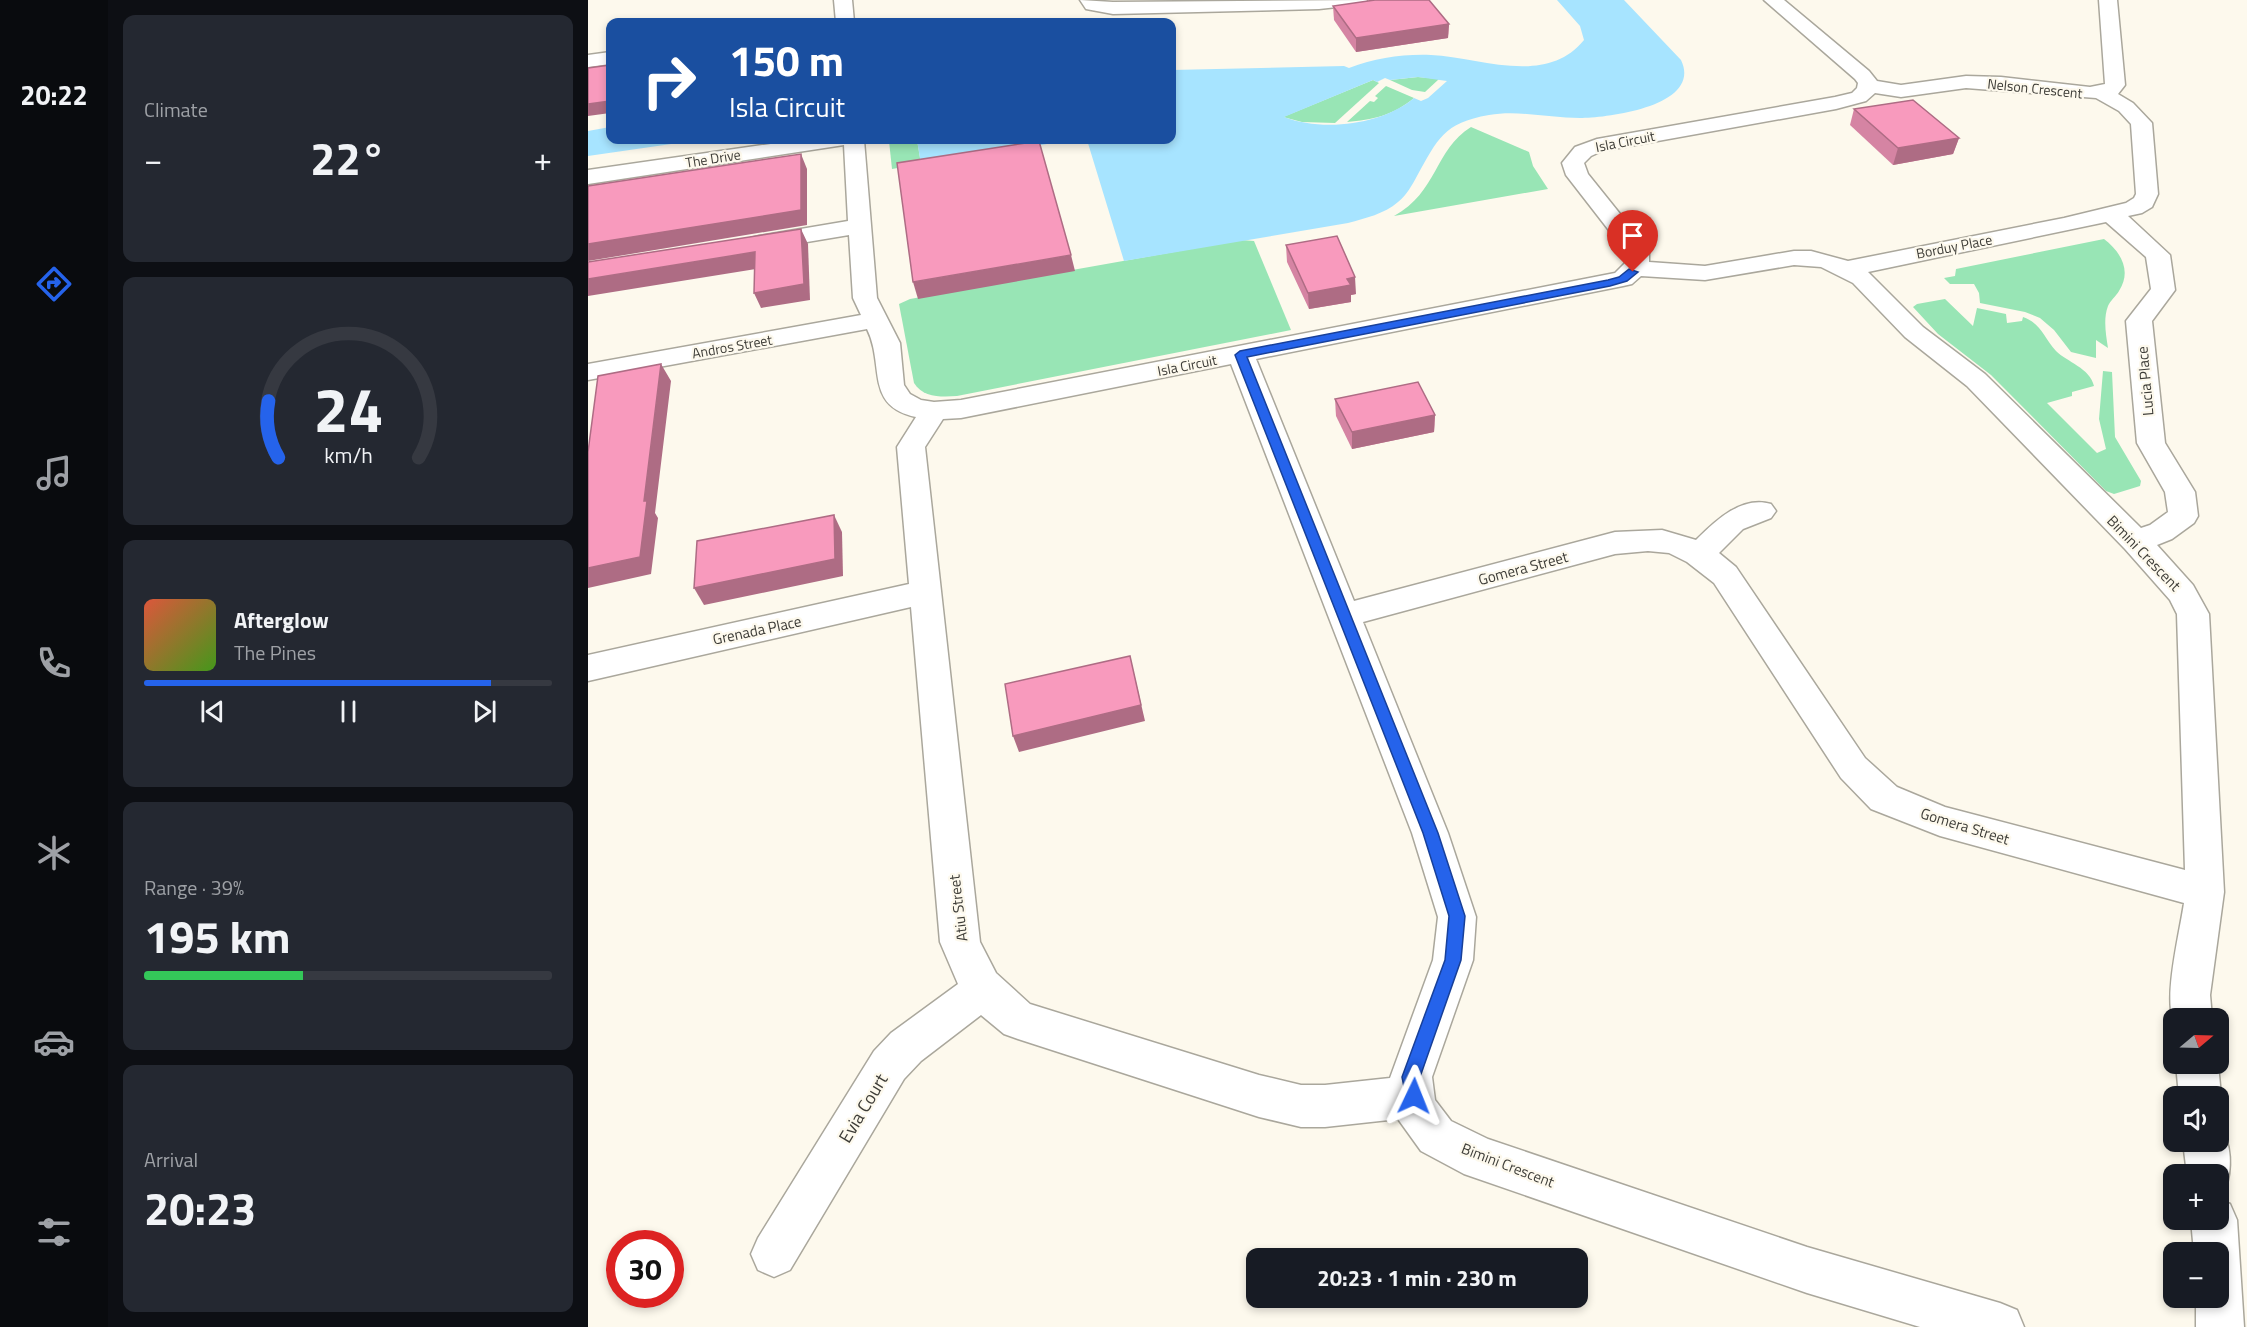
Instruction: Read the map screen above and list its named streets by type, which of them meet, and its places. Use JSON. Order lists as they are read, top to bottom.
{
  "streets": {
    "street": [
      "Nelson Crescent",
      "Isla Circuit",
      "The Drive",
      "Borduy Place",
      "Andros Street",
      "Lucia Place",
      "Bimini Crescent",
      "Gomera Street",
      "Grenada Place",
      "Atiu Street",
      "Evia Court"
    ]
  },
  "crossings": [
    ["Nelson Crescent", "Isla Circuit"],
    ["Nelson Crescent", "Borduy Place"],
    ["Isla Circuit", "Andros Street"],
    ["Isla Circuit", "Bimini Crescent"],
    ["Isla Circuit", "Atiu Street"],
    ["Borduy Place", "Lucia Place"],
    ["Borduy Place", "Bimini Crescent"],
    ["Lucia Place", "Bimini Crescent"],
    ["Bimini Crescent", "Gomera Street"],
    ["Bimini Crescent", "Atiu Street"],
    ["Grenada Place", "Atiu Street"],
    ["Atiu Street", "Evia Court"]
  ],
  "north": "right",
  "page": {
    "tabs": "20:22",
    "tile": [
      "Climate",
      ["Range · 39%", "195 km"],
      ["Arrival", "20:23"]
    ],
    "turn": ["150 m", "Isla Circuit"],
    "heat": ["−", "22°", "+"],
    "song": ["Afterglow", "The Pines"],
    "map_buttons": ["+", "−"],
    "limit": "30",
    "trip": "20:23 · 1 min · 230 m",
    "gauge": ["24", "km/h"]
  }
}
